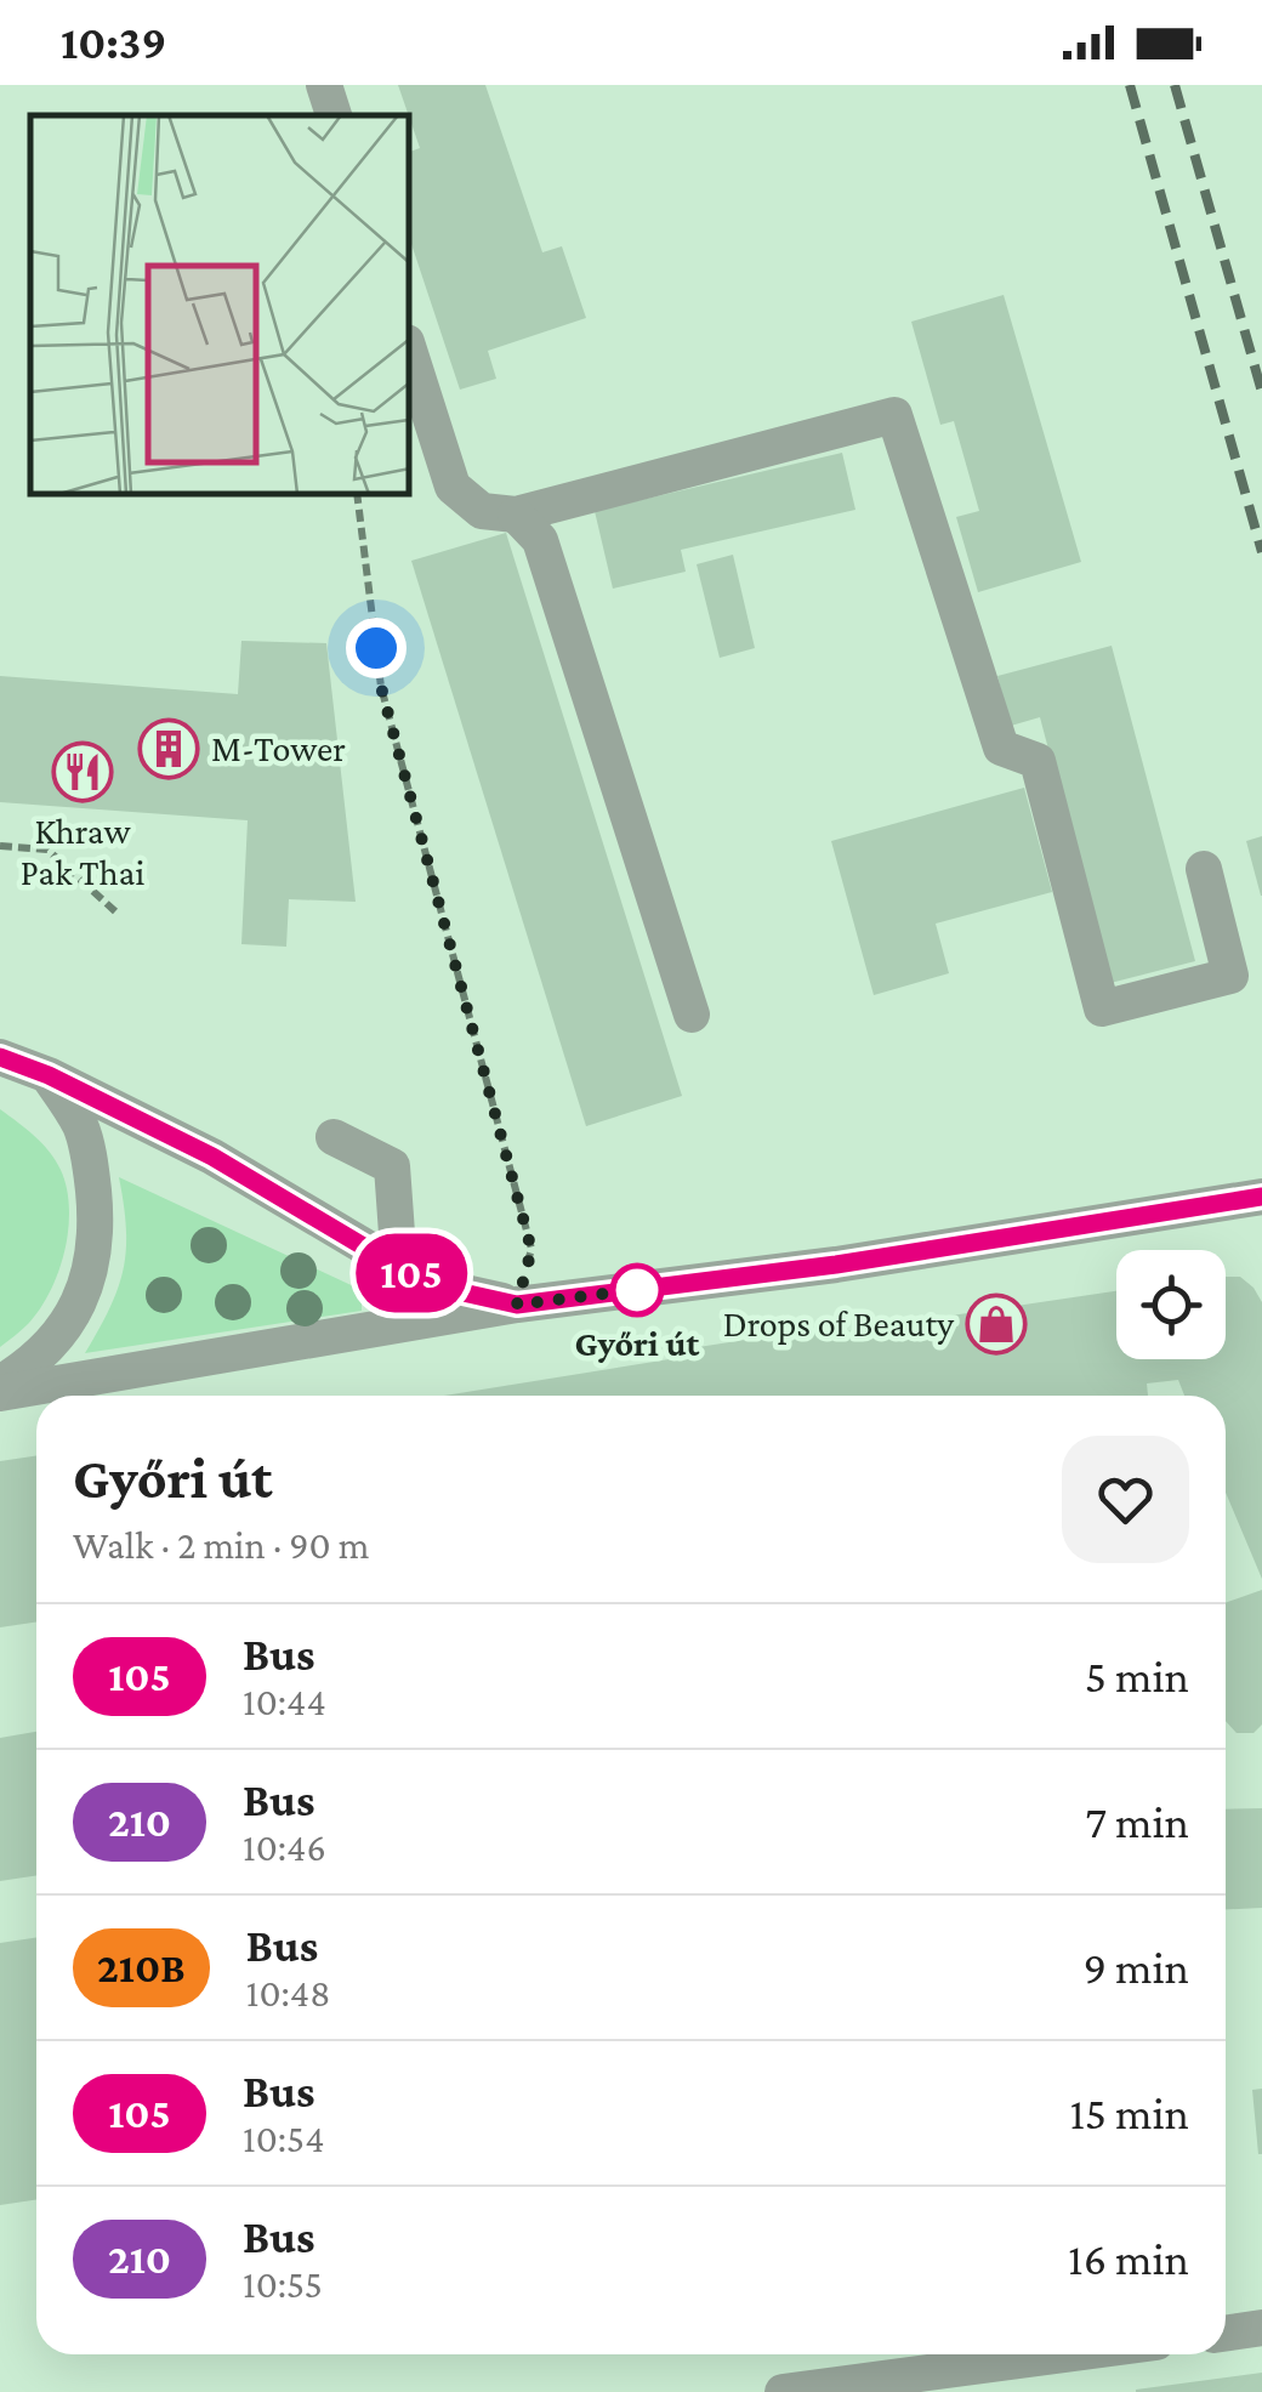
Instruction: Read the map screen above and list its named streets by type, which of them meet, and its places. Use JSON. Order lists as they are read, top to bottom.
{
  "places": {
    "building": ["M-Tower"],
    "restaurant": ["Khraw Pak Thai"],
    "other": ["Győri út"],
    "shop": ["Drops of Beauty"]
  },
  "lines": ["bus line 105"],
  "page": {
    "status": "10:39",
    "on_map": "105",
    "heading": ["Győri út", "Walk · 2 min · 90 m"],
    "list": [
      {
        "mark": "105",
        "name": "Bus",
        "note": "10:44",
        "value": "5 min"
      },
      {
        "mark": "210",
        "name": "Bus",
        "note": "10:46",
        "value": "7 min"
      },
      {
        "mark": "210B",
        "name": "Bus",
        "note": "10:48",
        "value": "9 min"
      },
      {
        "mark": "105",
        "name": "Bus",
        "note": "10:54",
        "value": "15 min"
      },
      {
        "mark": "210",
        "name": "Bus",
        "note": "10:55",
        "value": "16 min"
      }
    ]
  }
}
